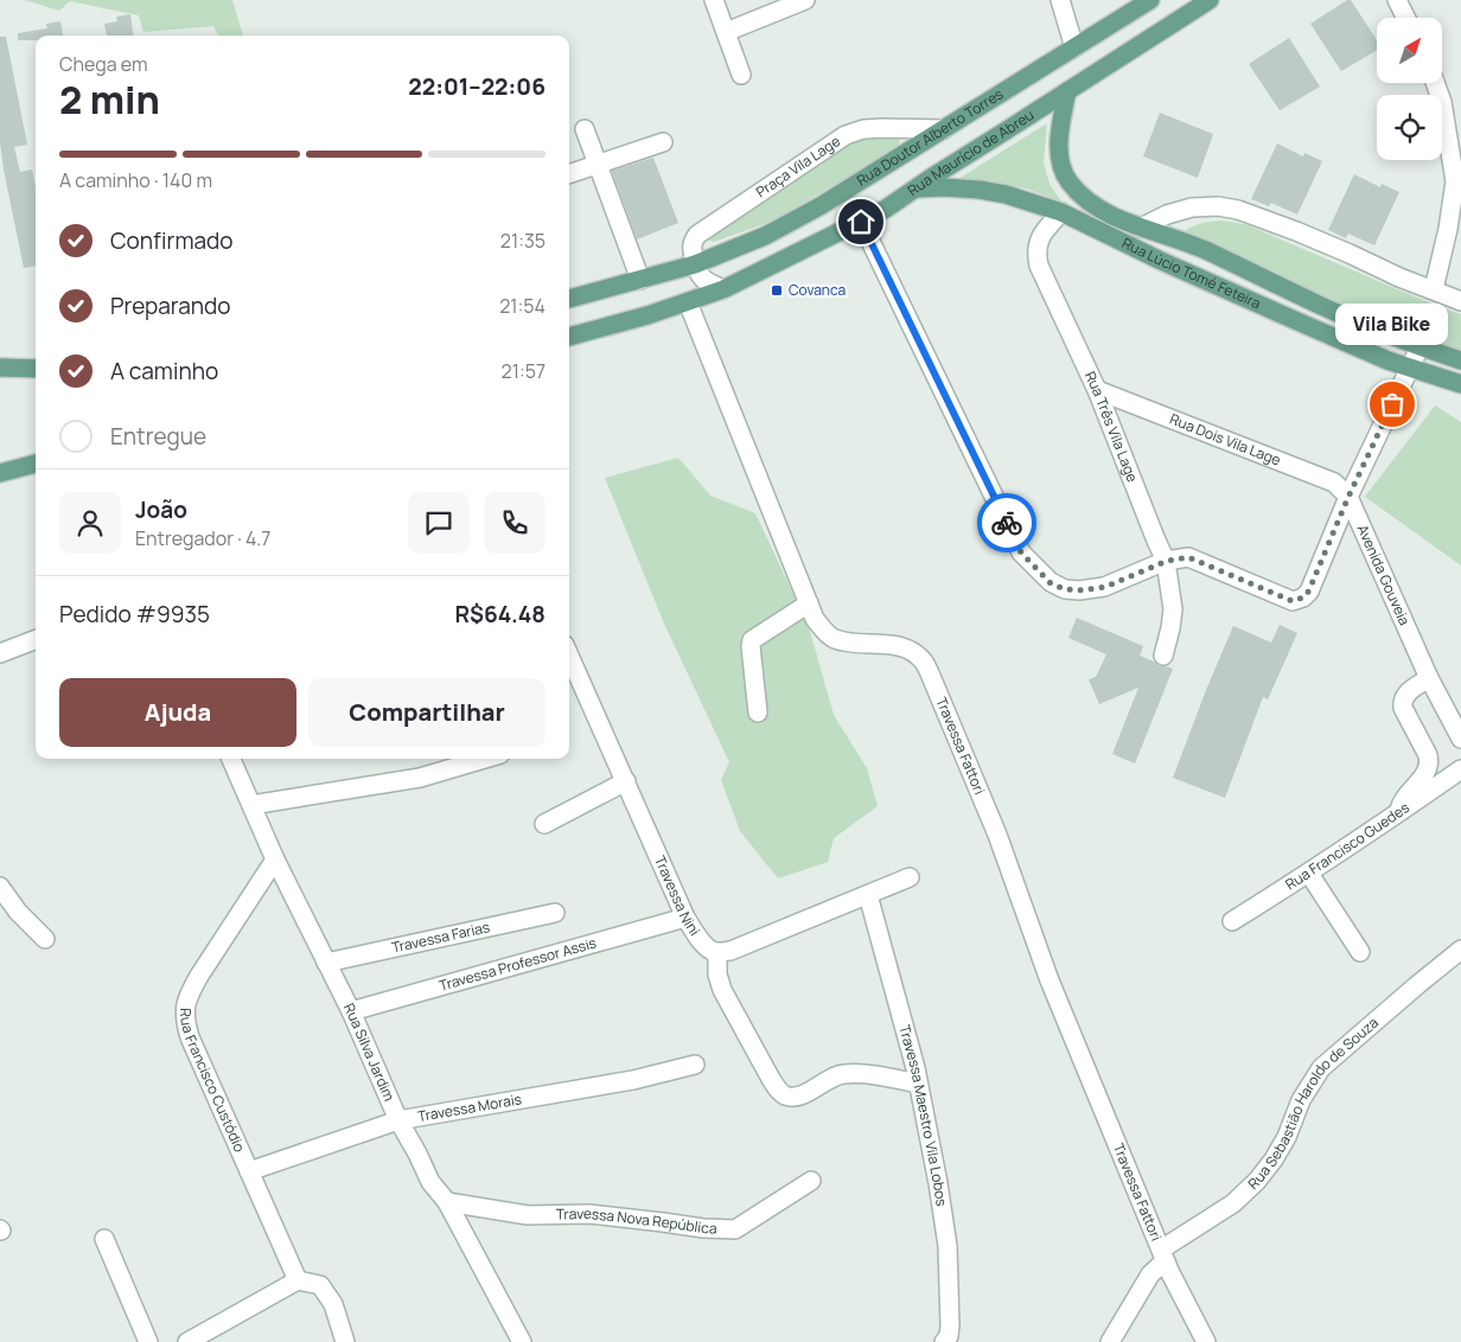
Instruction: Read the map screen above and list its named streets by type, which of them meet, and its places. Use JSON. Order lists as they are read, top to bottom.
{
  "streets": {
    "main road": ["Rua Doutor Alberto Torres", "Rua Maurício de Abreu", "Rua Lúcio Tomé Feteira"],
    "street": [
      "Praça Vila Lage",
      "Rua Três Vila Lage",
      "Rua Dois Vila Lage",
      "Avenida Gouveia",
      "Travessa Fattori",
      "Rua Francisco Guedes",
      "Travessa Nini",
      "Travessa Farias",
      "Travessa Professor Assis",
      "Rua Silva Jardim",
      "Rua Francisco Custódio",
      "Rua Sebastião Haroldo de Souza",
      "Travessa Morais",
      "Travessa Maestro Vila Lobos",
      "Travessa Nova República"
    ]
  },
  "crossings": [
    ["Rua Doutor Alberto Torres", "Praça Vila Lage"],
    ["Rua Maurício de Abreu", "Rua Lúcio Tomé Feteira"],
    ["Rua Maurício de Abreu", "Travessa Fattori"],
    ["Rua Lúcio Tomé Feteira", "Rua Três Vila Lage"],
    ["Rua Três Vila Lage", "Rua Dois Vila Lage"],
    ["Rua Dois Vila Lage", "Avenida Gouveia"],
    ["Travessa Fattori", "Rua Sebastião Haroldo de Souza"],
    ["Travessa Nini", "Travessa Professor Assis"],
    ["Travessa Farias", "Rua Silva Jardim"],
    ["Travessa Professor Assis", "Rua Silva Jardim"],
    ["Rua Silva Jardim", "Rua Francisco Custódio"],
    ["Rua Silva Jardim", "Travessa Morais"],
    ["Rua Silva Jardim", "Travessa Nova República"],
    ["Rua Francisco Custódio", "Travessa Morais"]
  ],
  "places": {
    "transit": ["Covanca"],
    "other": ["Vila Bike"]
  },
  "north": "top right",
  "page": {
    "heading": ["2 min", "Chega em", "22:01–22:06"],
    "panel": [
      "João",
      "Entregador · 4.7",
      "Pedido #9935",
      "R$64.48"
    ],
    "bar": "A caminho · 140 m",
    "list": [
      ["Confirmado", "21:35"],
      ["Preparando", "21:54"],
      ["A caminho", "21:57"],
      "Entregue"
    ],
    "bubble": "Vila Bike",
    "buttons": ["Ajuda", "Compartilhar"]
  }
}
